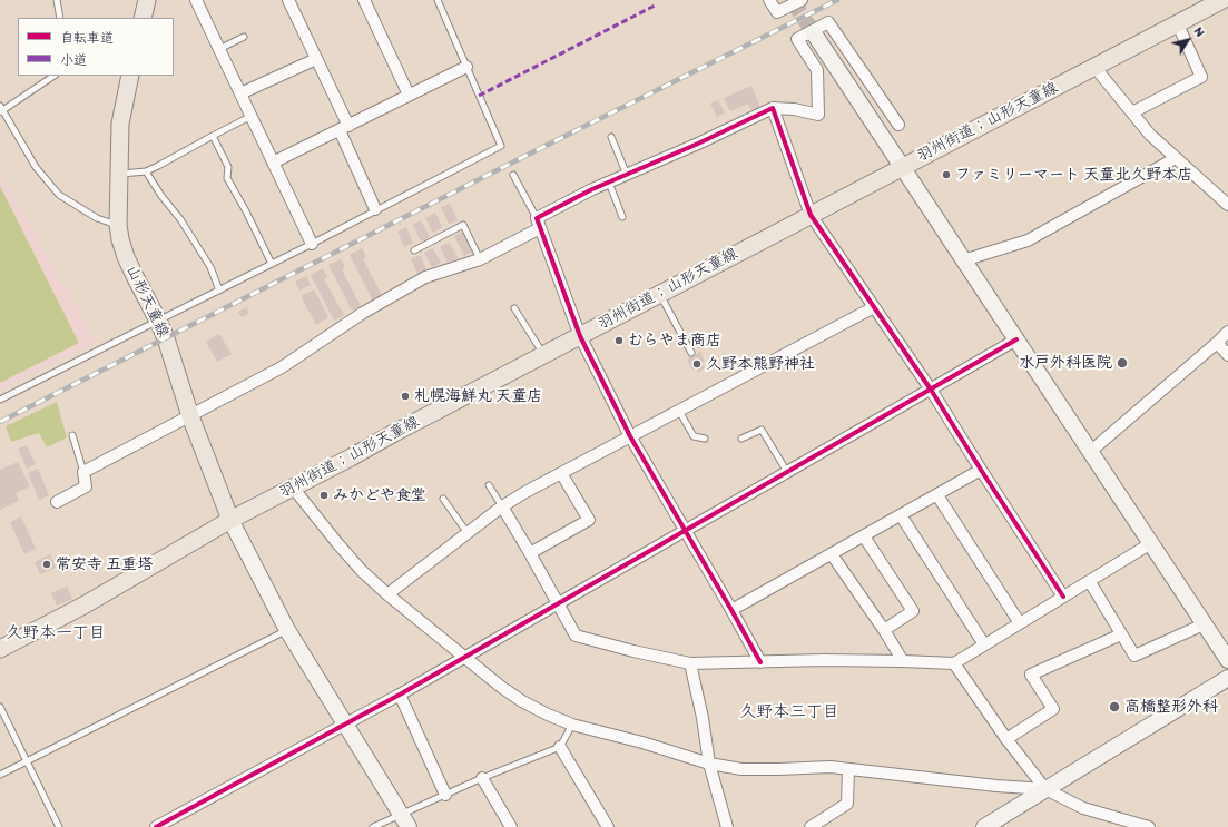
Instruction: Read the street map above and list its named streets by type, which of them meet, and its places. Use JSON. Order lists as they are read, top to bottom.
{
  "streets": {
    "main road": ["羽州街道；山形天童線", "山形天童線"]
  },
  "crossings": [
    ["羽州街道；山形天童線", "山形天童線"]
  ],
  "districts": ["久野本一丁目", "久野本三丁目"],
  "places": [
    "ファミリーマート 天童北久野本店",
    "むらやま商店",
    "水戸外科医院",
    "久野本熊野神社",
    "札幌海鮮丸 天童店",
    "みかどや食堂",
    "常安寺 五重塔",
    "高橋整形外科"
  ],
  "legend": ["自転車道", "小道"],
  "north": "top right"
}
